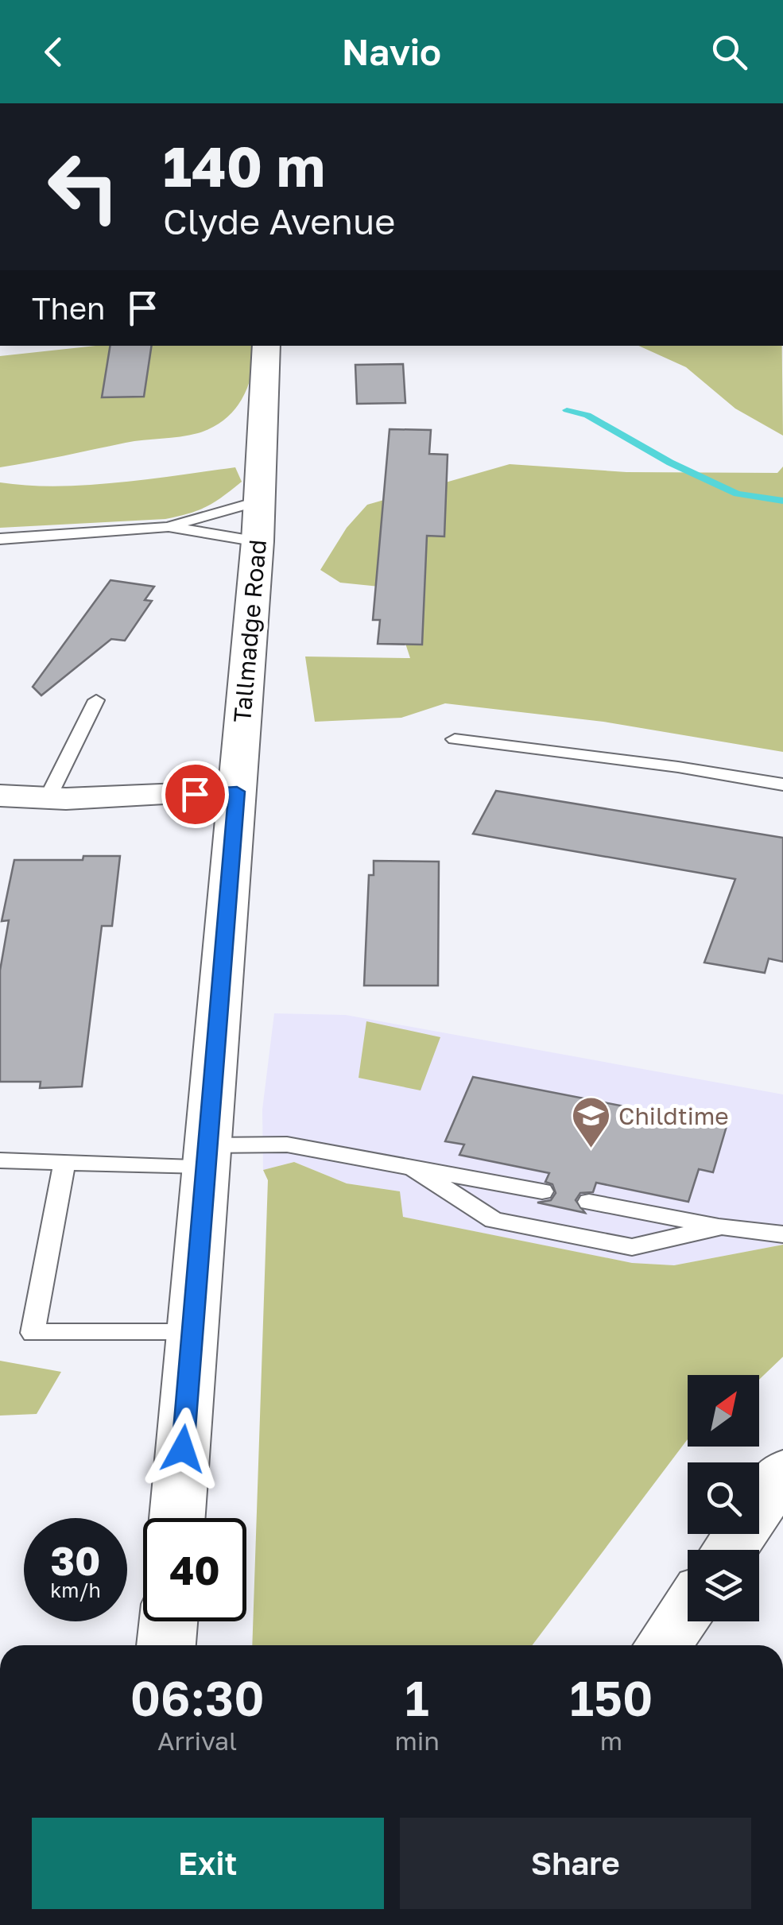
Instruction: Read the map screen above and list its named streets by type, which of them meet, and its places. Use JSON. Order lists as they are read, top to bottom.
{
  "streets": {
    "street": ["Tallmadge Road"]
  },
  "places": {
    "school or university": ["Childtime"]
  },
  "north": "top right",
  "page": {
    "header": "Navio",
    "turn": ["140 m", "Clyde Avenue"],
    "then": "Then",
    "speed": "30 km/h",
    "limit": "40",
    "eta": [
      "06:30",
      "Arrival",
      "1",
      "min",
      "150",
      "m"
    ],
    "buttons": ["Exit", "Share"]
  }
}
